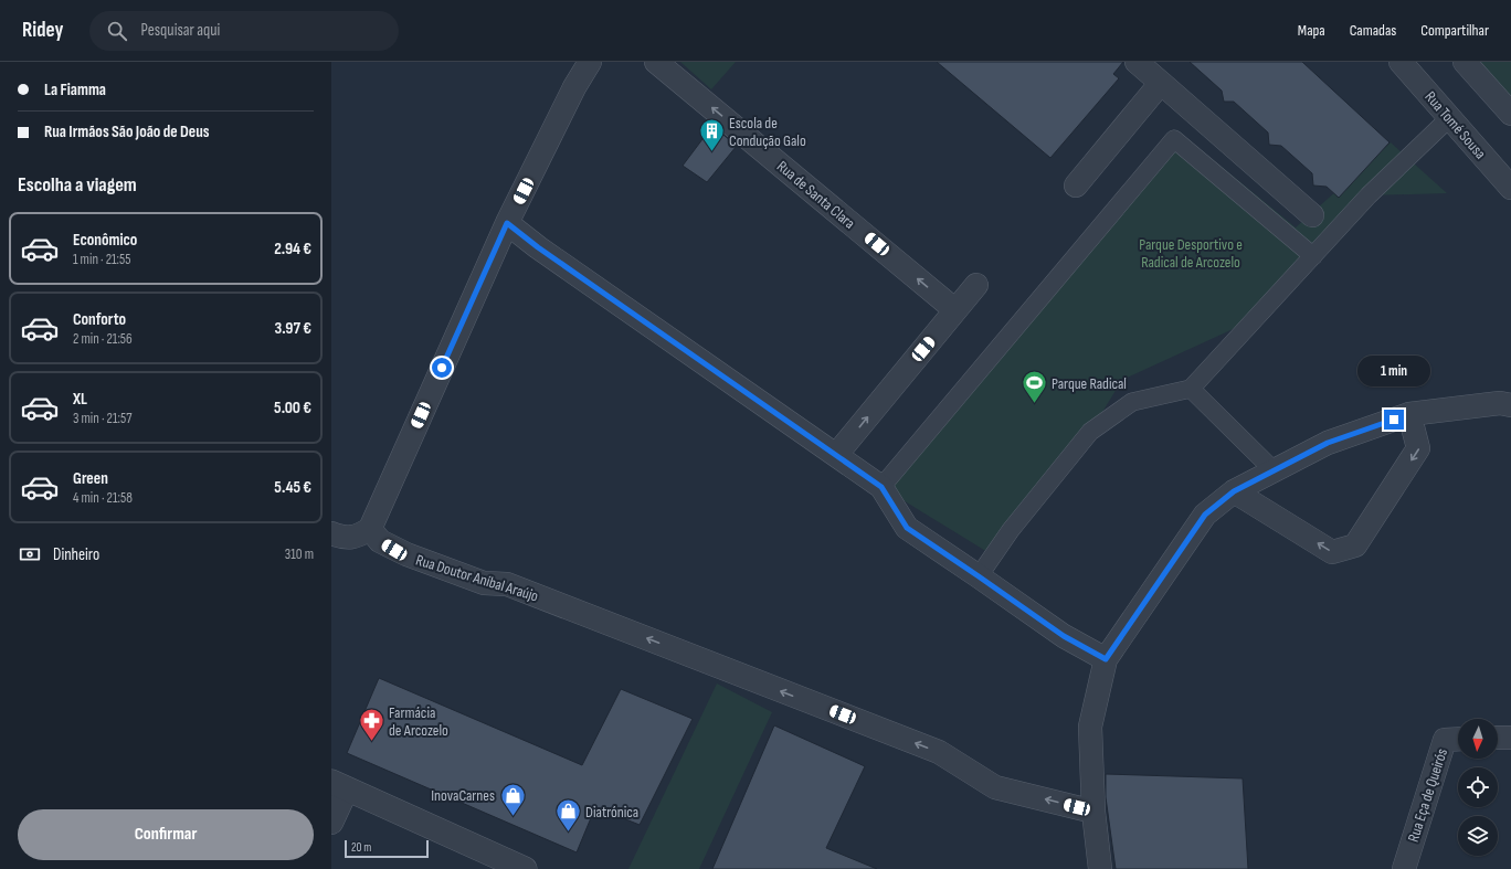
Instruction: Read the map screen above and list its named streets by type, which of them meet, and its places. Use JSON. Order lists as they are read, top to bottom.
{
  "streets": {
    "street": [
      "Rua Tomé Sousa",
      "Rua de Santa Clara",
      "Rua Doutor Aníbal Araújo",
      "Rua Eça de Queirós"
    ]
  },
  "parks": ["Parque Desportivo e Radical de Arcozelo"],
  "places": {
    "building": ["Escola de Condução Galo"],
    "sports": ["Parque Radical"],
    "pharmacy": ["Farmácia de Arcozelo"],
    "shop": ["InovaCarnes", "Diatrónica"]
  },
  "scale_bar": "20 m",
  "north": "bottom",
  "page": {
    "header": "Ridey",
    "search": "Pesquisar aqui",
    "nav": ["Mapa", "Camadas", "Compartilhar"],
    "banner": ["La Fiamma", "Rua Irmãos São João de Deus"],
    "heading": "Escolha a viagem",
    "list": [
      {
        "name": "Econômico",
        "note": "1 min · 21:55",
        "value": "2.94 €"
      },
      {
        "name": "Conforto",
        "note": "2 min · 21:56",
        "value": "3.97 €"
      },
      {
        "name": "XL",
        "note": "3 min · 21:57",
        "value": "5.00 €"
      },
      {
        "name": "Green",
        "note": "4 min · 21:58",
        "value": "5.45 €"
      }
    ],
    "bubble": "1 min",
    "pay": ["Dinheiro", "310 m"],
    "buttons": "Confirmar",
    "scale": "20 m"
  }
}
